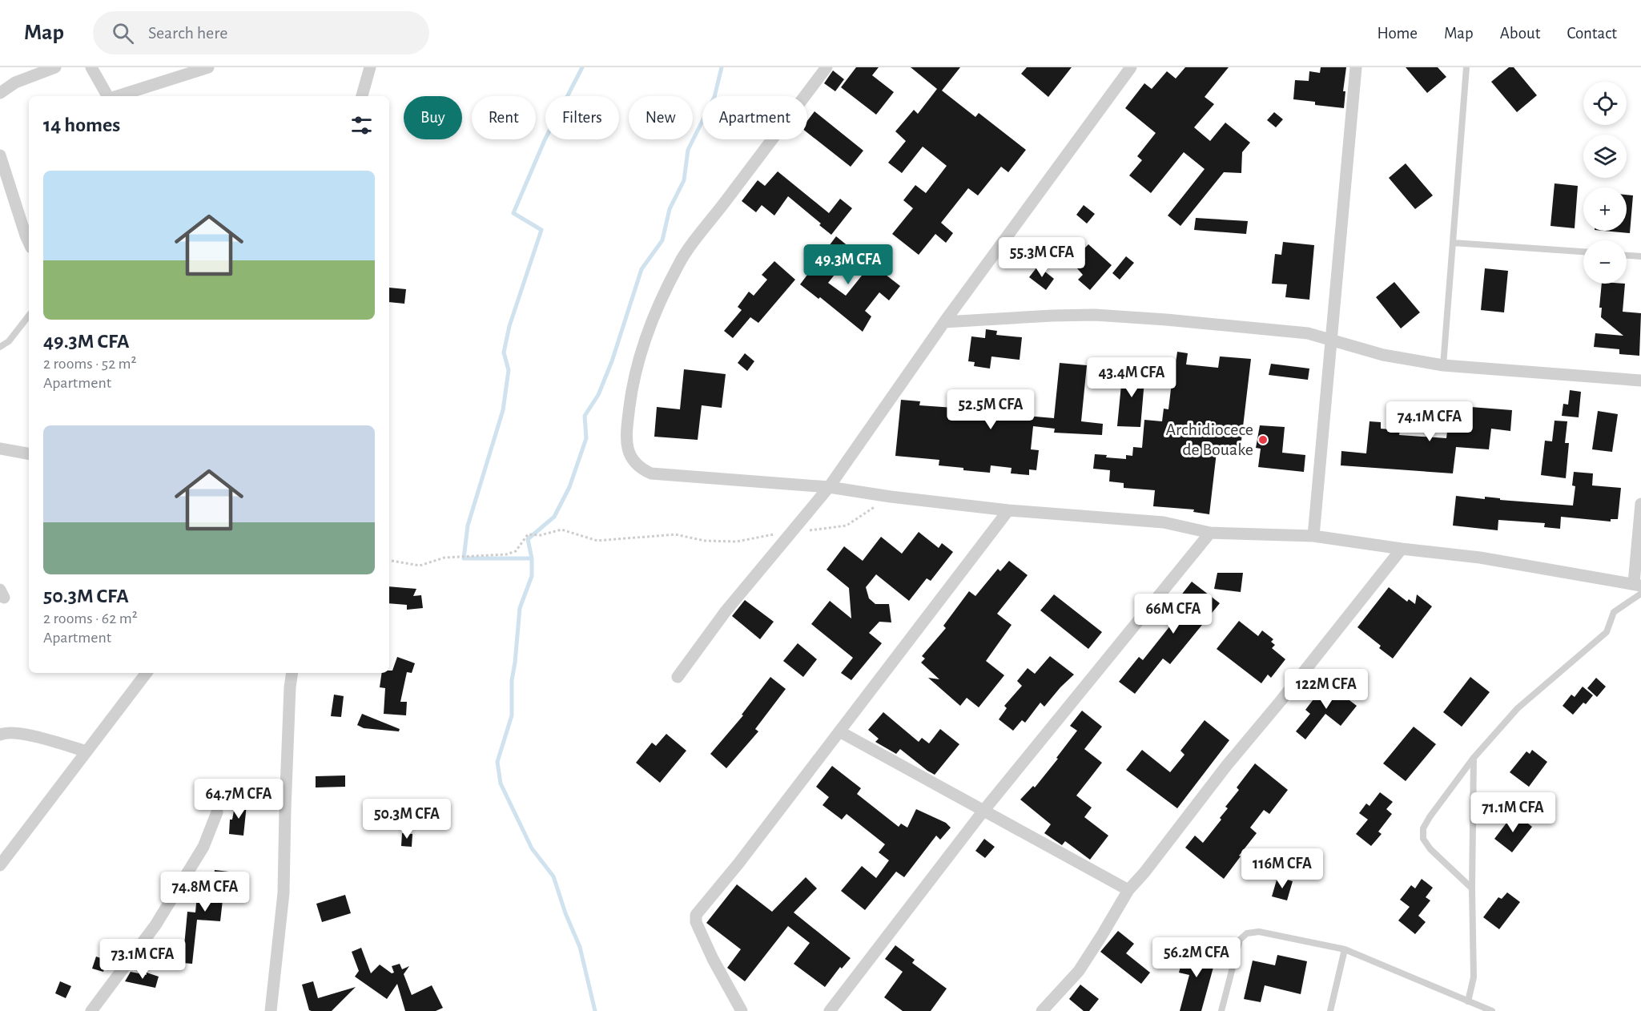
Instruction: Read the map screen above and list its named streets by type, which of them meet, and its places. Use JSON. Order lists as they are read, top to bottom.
{
  "places": ["Archidiocece de Bouake"],
  "page": {
    "header": "Map",
    "search": "Search here",
    "nav": [
      "Home",
      "Map",
      "About",
      "Contact"
    ],
    "map_buttons": ["+", "−"],
    "chip": [
      "Buy",
      "Rent",
      "Filters",
      "New",
      "Apartment"
    ],
    "heading": "14 homes",
    "list": [
      {
        "name": "49.3M CFA",
        "note": "2 rooms · 52 m² · Apartment"
      },
      {
        "name": "50.3M CFA",
        "note": "2 rooms · 62 m² · Apartment"
      }
    ],
    "price": [
      "55.3M CFA",
      "49.3M CFA",
      "43.4M CFA",
      "52.5M CFA",
      "74.1M CFA",
      "66M CFA",
      "122M CFA",
      "64.7M CFA",
      "71.1M CFA",
      "50.3M CFA",
      "116M CFA",
      "74.8M CFA",
      "56.2M CFA",
      "73.1M CFA"
    ]
  }
}
